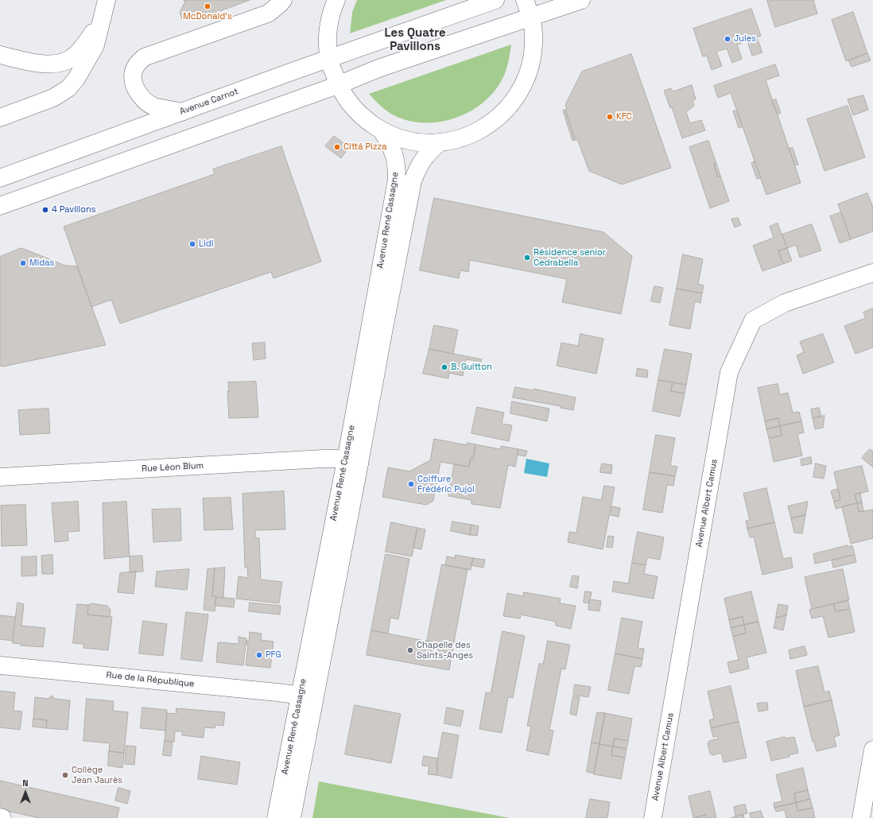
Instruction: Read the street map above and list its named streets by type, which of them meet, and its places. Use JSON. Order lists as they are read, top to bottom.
{
  "streets": {
    "main road": [
      "Avenue Carnot",
      "Avenue René Cassagne",
      "Rue Léon Blum",
      "Avenue Albert Camus",
      "Rue de la République"
    ]
  },
  "crossings": [
    ["Avenue René Cassagne", "Rue Léon Blum"],
    ["Avenue René Cassagne", "Rue de la République"]
  ],
  "districts": ["Les Quatre Pavillons"],
  "places": [
    "McDonald's",
    "Jules",
    "KFC",
    "Cittá Pizza",
    "4 Pavillons",
    "Lidl",
    "Résidence senior Cedrabella",
    "Midas",
    "B. Guitton",
    "Coiffure Frédéric Pujol",
    "Chapelle des Saints-Anges",
    "PFG",
    "Collège Jean Jaurès"
  ],
  "north": "top"
}
